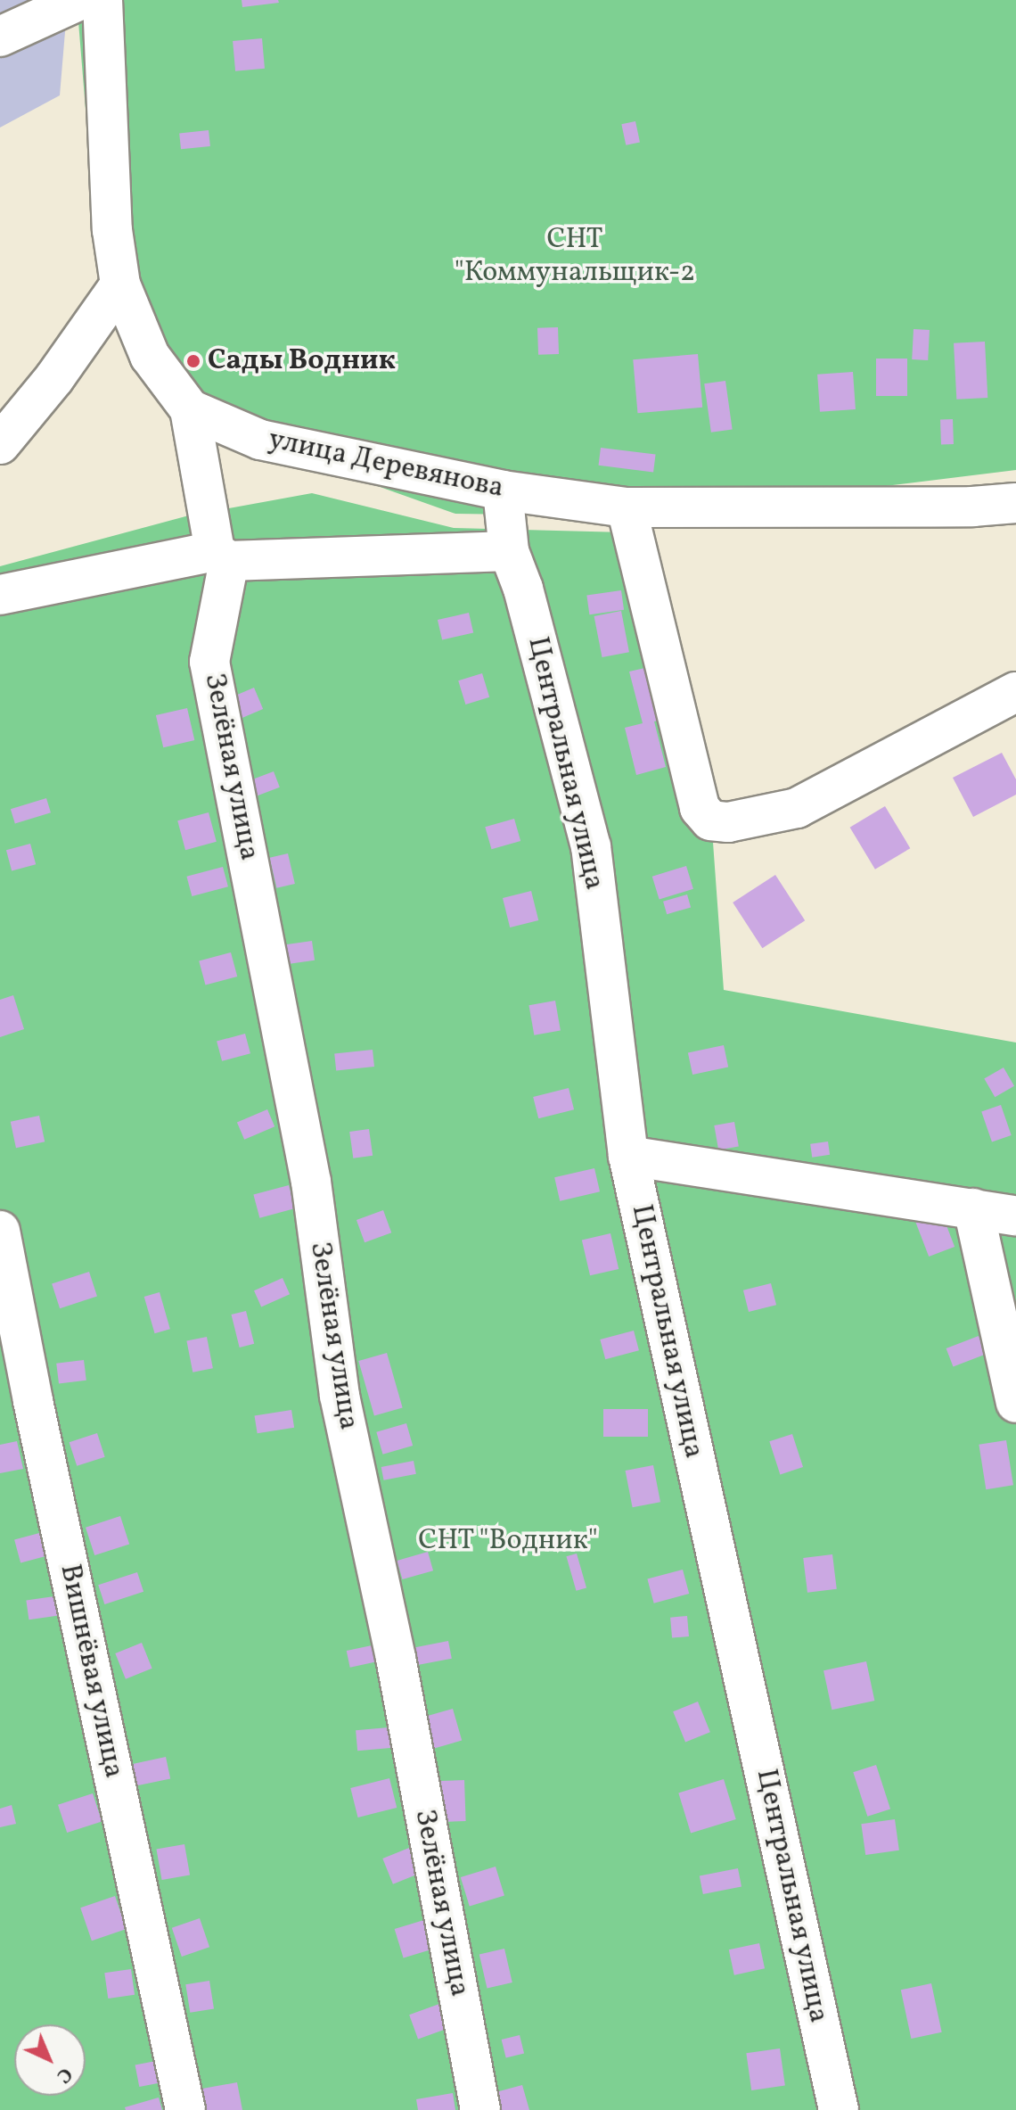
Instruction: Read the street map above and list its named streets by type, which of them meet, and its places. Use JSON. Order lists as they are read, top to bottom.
{
  "streets": {
    "street": [
      "улица Деревянова",
      "Центральная улица",
      "Зелёная улица",
      "Вишнёвая улица"
    ]
  },
  "crossings": [
    ["улица Деревянова", "Центральная улица"]
  ],
  "parks": ["СНТ \"Коммунальщик-2", "СНТ \"Водник\""],
  "places": ["Сады Водник"],
  "north": "bottom right"
}
